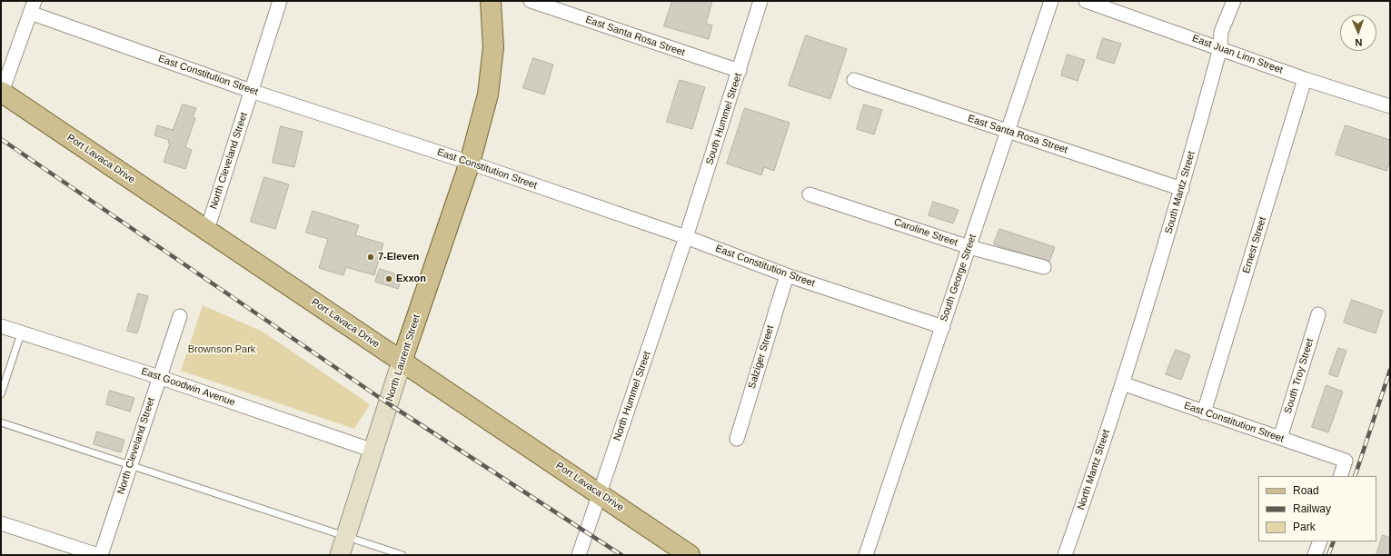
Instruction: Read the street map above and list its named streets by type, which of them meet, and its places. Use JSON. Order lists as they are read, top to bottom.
{
  "streets": {
    "main road": ["Port Lavaca Drive", "North Laurent Street"],
    "street": [
      "East Santa Rosa Street",
      "East Juan Linn Street",
      "East Constitution Street",
      "South Hummel Street",
      "North Cleveland Street",
      "South Mantz Street",
      "Caroline Street",
      "Ernest Street",
      "South George Street",
      "Salziger Street",
      "South Troy Street",
      "East Goodwin Avenue",
      "North Hummel Street",
      "North Mantz Street"
    ]
  },
  "crossings": [
    ["East Santa Rosa Street", "South Hummel Street"],
    ["East Santa Rosa Street", "South Mantz Street"],
    ["East Santa Rosa Street", "South George Street"],
    ["East Juan Linn Street", "South Mantz Street"],
    ["East Juan Linn Street", "Ernest Street"],
    ["East Constitution Street", "South Hummel Street"],
    ["East Constitution Street", "North Cleveland Street"],
    ["East Constitution Street", "South Mantz Street"],
    ["East Constitution Street", "Ernest Street"],
    ["East Constitution Street", "South George Street"],
    ["East Constitution Street", "Salziger Street"],
    ["East Constitution Street", "North Laurent Street"],
    ["East Constitution Street", "South Troy Street"],
    ["East Constitution Street", "North Hummel Street"],
    ["East Constitution Street", "North Mantz Street"],
    ["South Hummel Street", "North Hummel Street"],
    ["Port Lavaca Drive", "North Cleveland Street"],
    ["Port Lavaca Drive", "North Laurent Street"],
    ["Port Lavaca Drive", "North Hummel Street"],
    ["North Cleveland Street", "East Goodwin Avenue"],
    ["South Mantz Street", "North Mantz Street"],
    ["Caroline Street", "South George Street"],
    ["North Laurent Street", "East Goodwin Avenue"]
  ],
  "parks": ["Brownson Park"],
  "places": ["7-Eleven", "Exxon"],
  "legend": ["Road", "Railway", "Park"],
  "north": "bottom"
}
